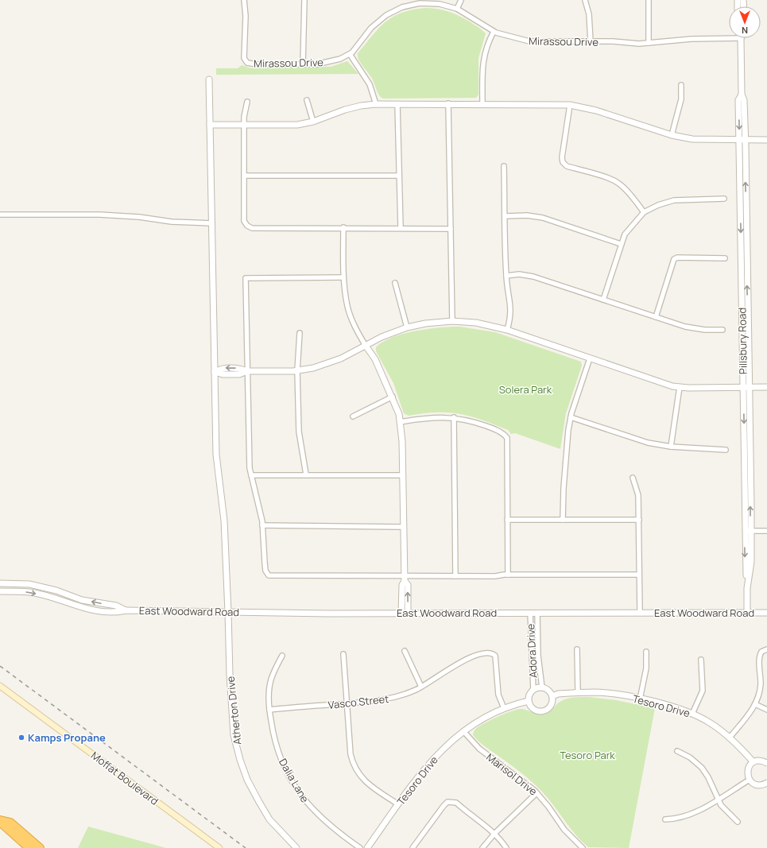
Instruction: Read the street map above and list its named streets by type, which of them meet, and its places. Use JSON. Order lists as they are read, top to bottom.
{
  "streets": {
    "main road": ["Moffat Boulevard"],
    "street": [
      "Mirassou Drive",
      "Pillsbury Road",
      "East Woodward Road",
      "Adora Drive",
      "Vasco Street",
      "Tesoro Drive",
      "Atherton Drive",
      "Marisol Drive",
      "Dalia Lane"
    ]
  },
  "crossings": [
    ["Mirassou Drive", "Pillsbury Road"],
    ["Pillsbury Road", "East Woodward Road"],
    ["East Woodward Road", "Adora Drive"],
    ["East Woodward Road", "Atherton Drive"],
    ["Adora Drive", "Tesoro Drive"],
    ["Vasco Street", "Tesoro Drive"],
    ["Vasco Street", "Dalia Lane"],
    ["Tesoro Drive", "Marisol Drive"]
  ],
  "parks": ["Solera Park", "Tesoro Park"],
  "places": ["Kamps Propane"],
  "north": "bottom"
}
